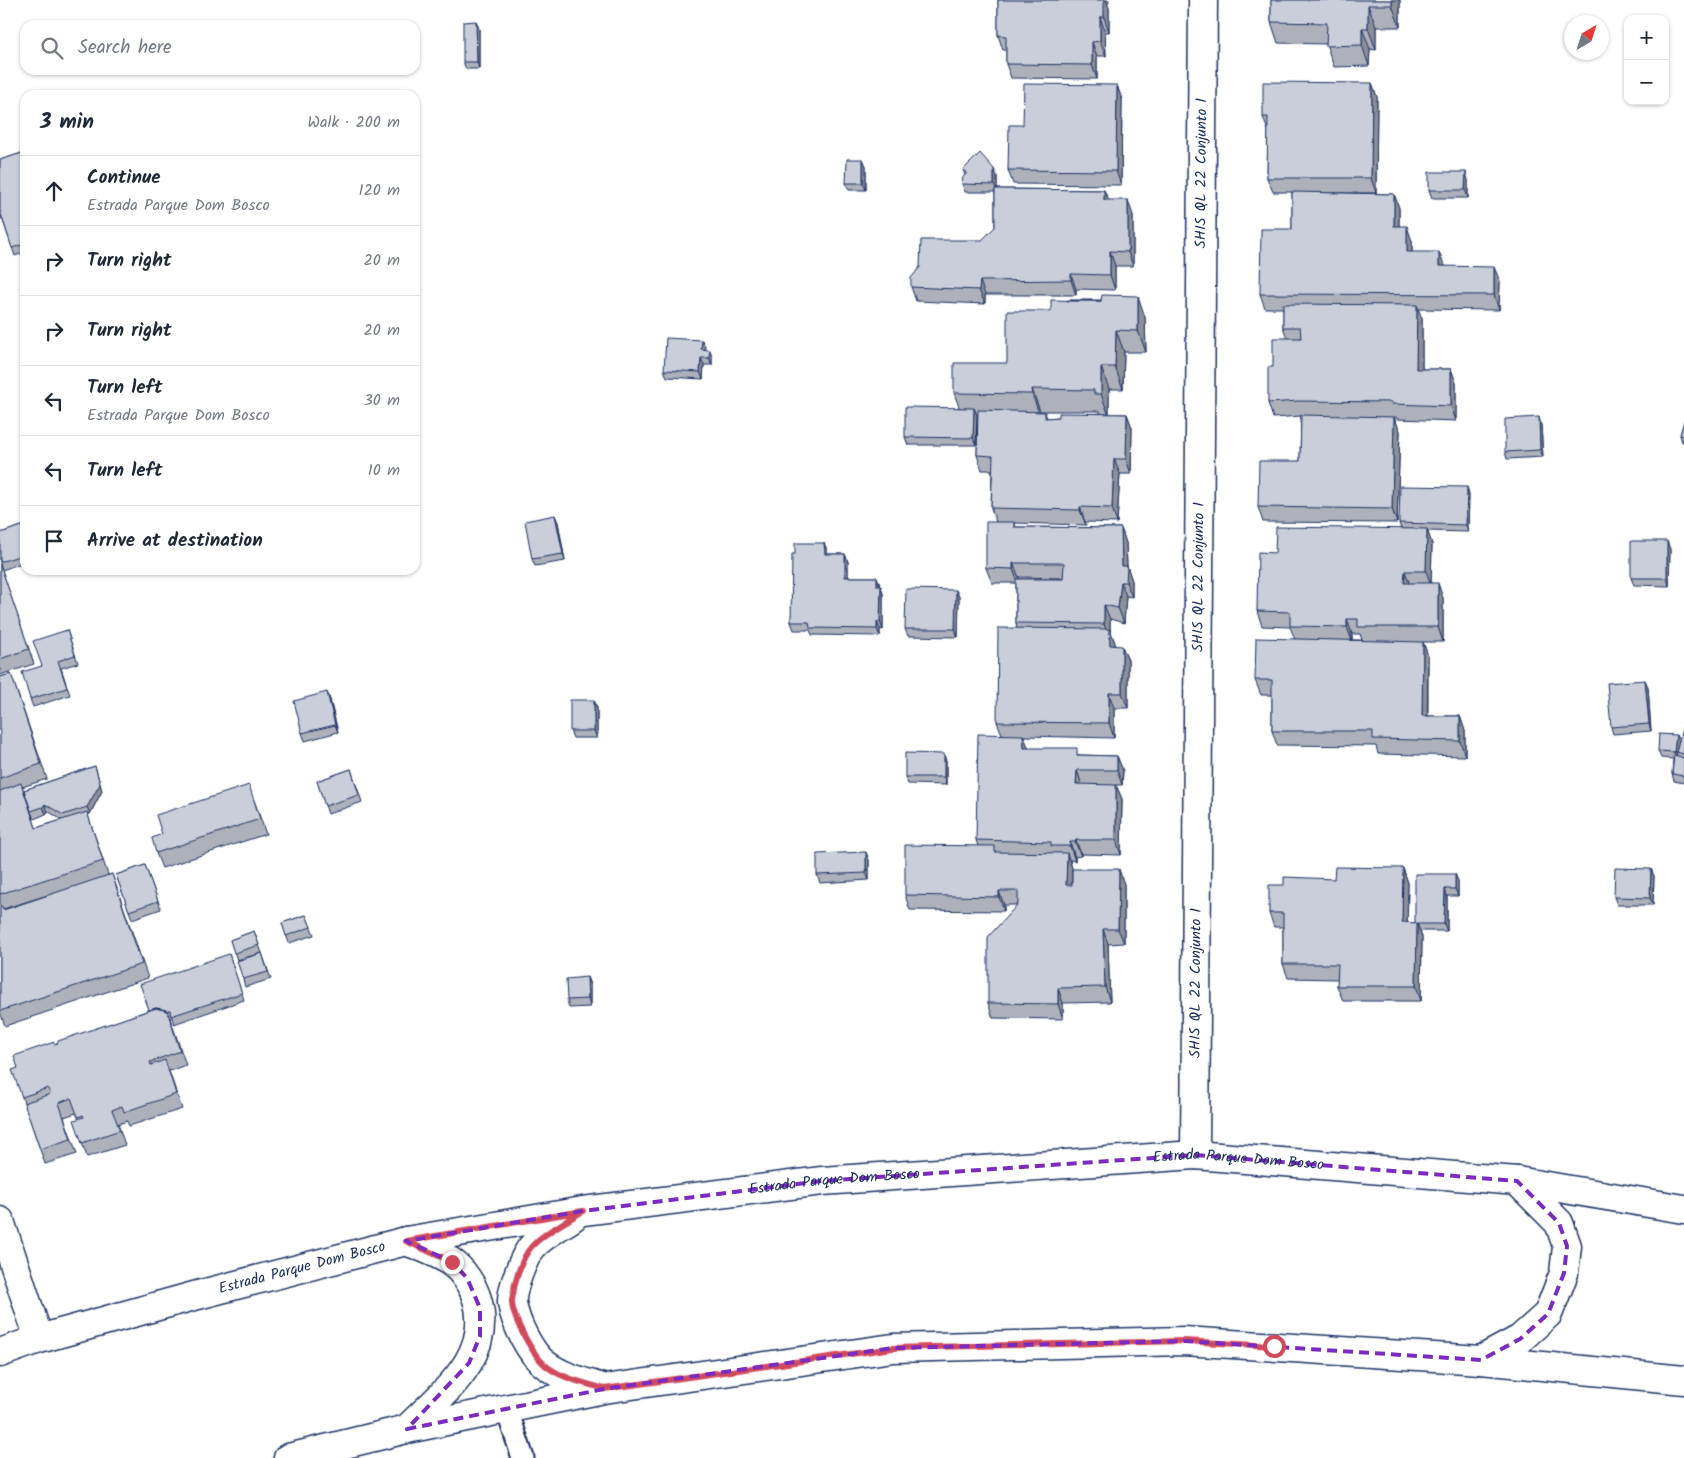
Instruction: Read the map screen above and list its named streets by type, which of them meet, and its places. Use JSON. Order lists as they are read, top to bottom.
{
  "streets": {
    "main road": ["SHIS QL 22 Conjunto 1", "Estrada Parque Dom Bosco"]
  },
  "crossings": [
    ["SHIS QL 22 Conjunto 1", "Estrada Parque Dom Bosco"]
  ],
  "north": "top right",
  "page": {
    "map_buttons": ["+", "−"],
    "search": "Search here",
    "heading": ["3 min", "Walk · 200 m"],
    "list": [
      ["Continue", "Estrada Parque Dom Bosco", "120 m"],
      ["Turn right", "20 m"],
      ["Turn right", "20 m"],
      ["Turn left", "Estrada Parque Dom Bosco", "30 m"],
      ["Turn left", "10 m"],
      "Arrive at destination"
    ]
  }
}
